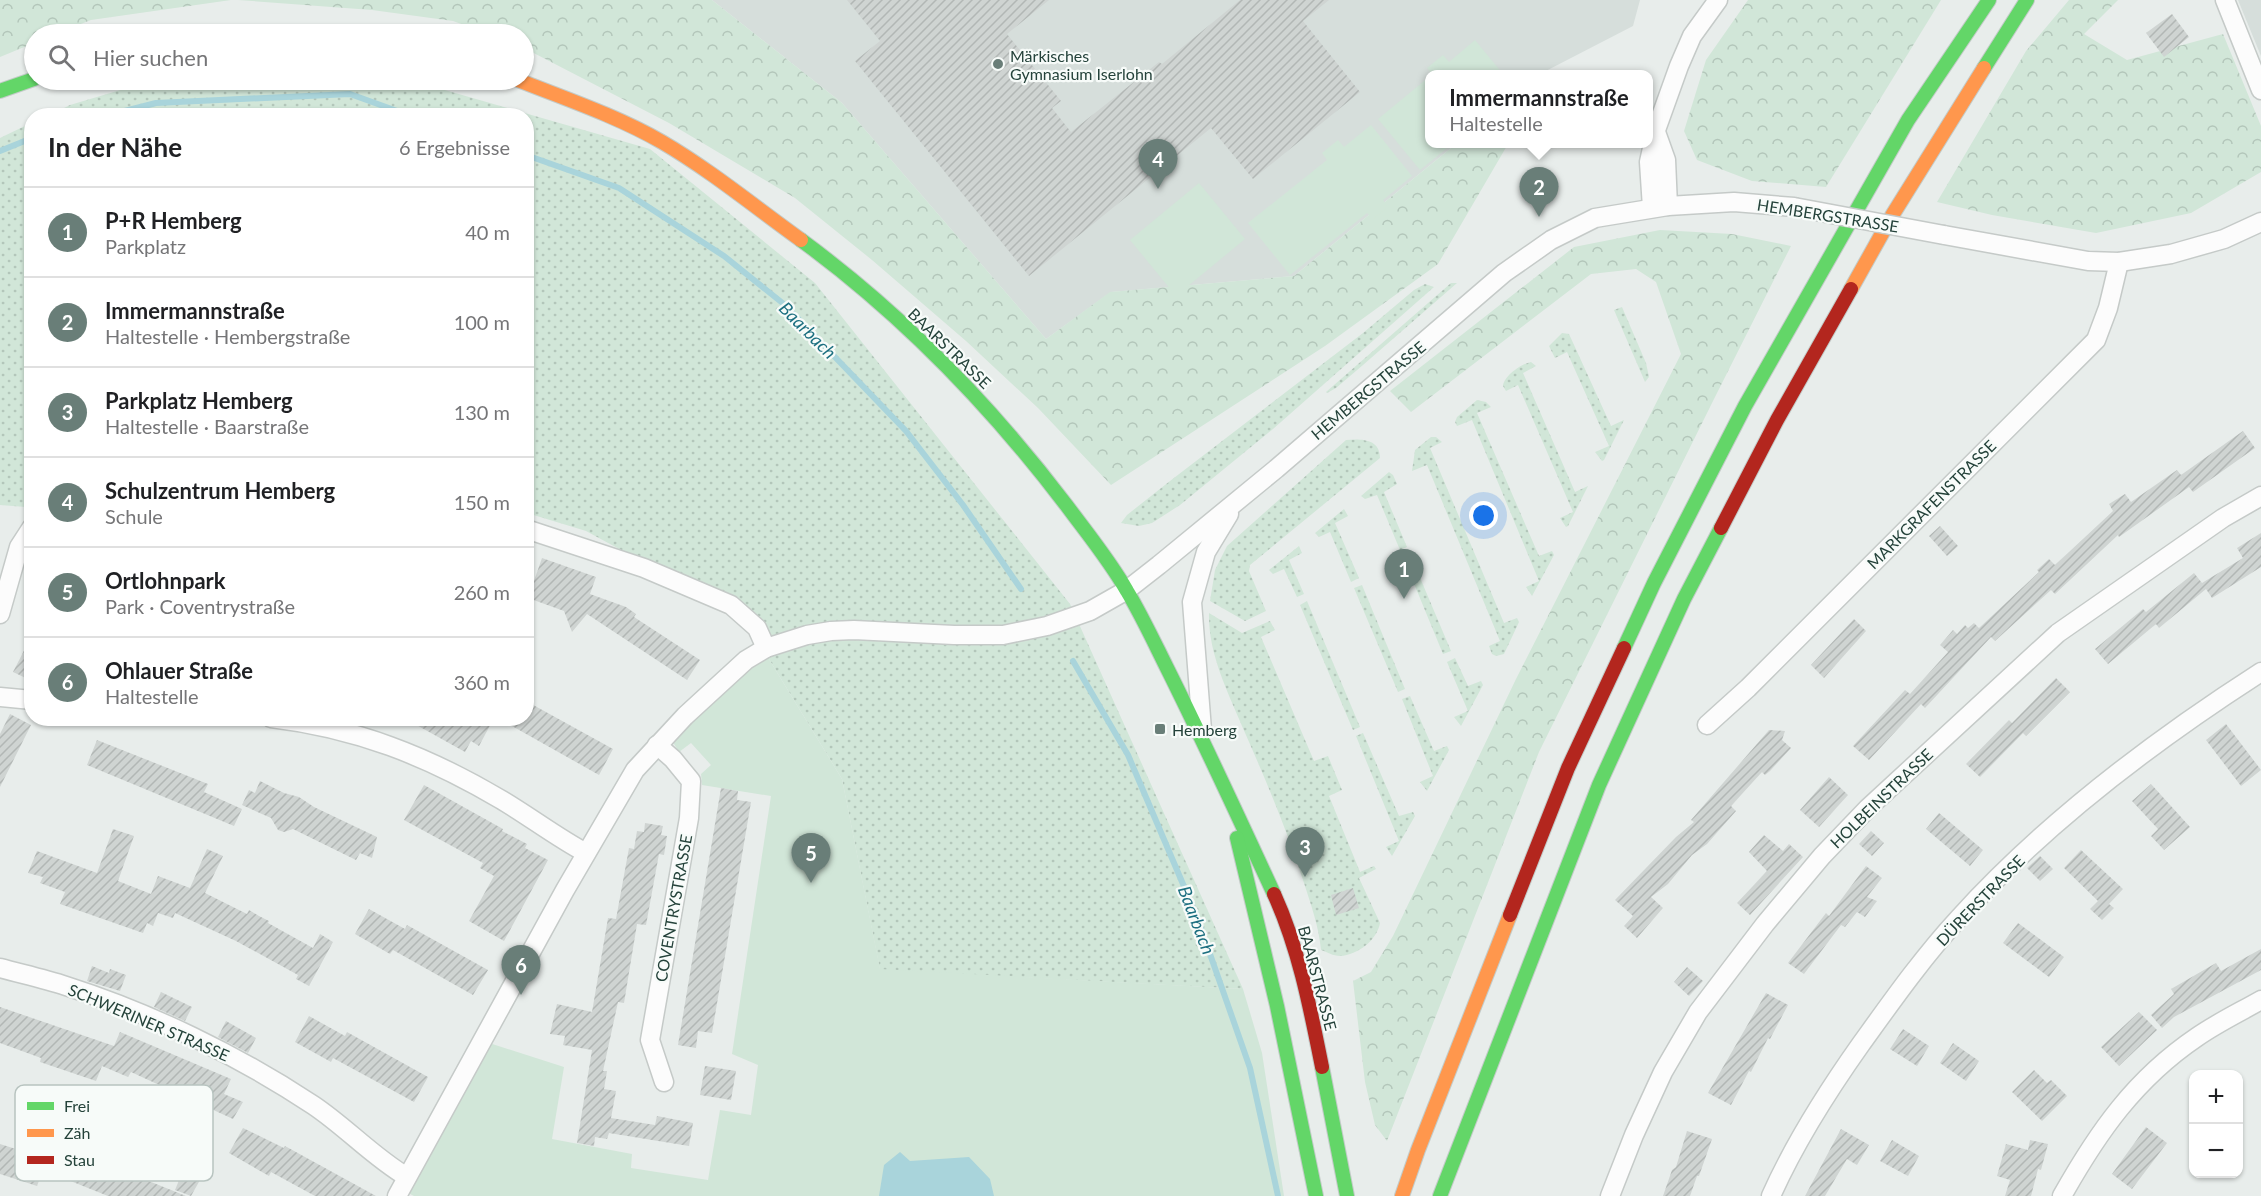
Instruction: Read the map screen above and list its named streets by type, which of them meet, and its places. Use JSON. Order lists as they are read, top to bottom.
{
  "streets": {
    "main road": ["BAARSTRASSE"],
    "street": [
      "HEMBERGSTRASSE",
      "MARKGRAFENSTRASSE",
      "HOLBEINSTRASSE",
      "DÜRERSTRASSE",
      "COVENTRYSTRASSE",
      "SCHWERINER STRASSE"
    ]
  },
  "crossings": [
    ["HEMBERGSTRASSE", "BAARSTRASSE"],
    ["HEMBERGSTRASSE", "MARKGRAFENSTRASSE"],
    ["HEMBERGSTRASSE", "COVENTRYSTRASSE"],
    ["HEMBERGSTRASSE", "SCHWERINER STRASSE"]
  ],
  "water": ["Baarbach"],
  "places": {
    "other": ["Märkisches Gymnasium Iserlohn"],
    "transit": ["Hemberg"]
  },
  "legend": ["Frei", "Zäh", "Stau"],
  "page": {
    "search": "Hier suchen",
    "popup": ["Immermannstraße", "Haltestelle"],
    "heading": ["In der Nähe", "6 Ergebnisse"],
    "pins": [
      "4",
      "2",
      "1",
      "3",
      "5",
      "6"
    ],
    "list": [
      {
        "mark": "1",
        "name": "P+R Hemberg",
        "note": "Parkplatz",
        "value": "40 m"
      },
      {
        "mark": "2",
        "name": "Immermannstraße",
        "note": "Haltestelle · Hembergstraße",
        "value": "100 m"
      },
      {
        "mark": "3",
        "name": "Parkplatz Hemberg",
        "note": "Haltestelle · Baarstraße",
        "value": "130 m"
      },
      {
        "mark": "4",
        "name": "Schulzentrum Hemberg",
        "note": "Schule",
        "value": "150 m"
      },
      {
        "mark": "5",
        "name": "Ortlohnpark",
        "note": "Park · Coventrystraße",
        "value": "260 m"
      },
      {
        "mark": "6",
        "name": "Ohlauer Straße",
        "note": "Haltestelle",
        "value": "360 m"
      }
    ],
    "map_buttons": ["+", "−"]
  }
}
